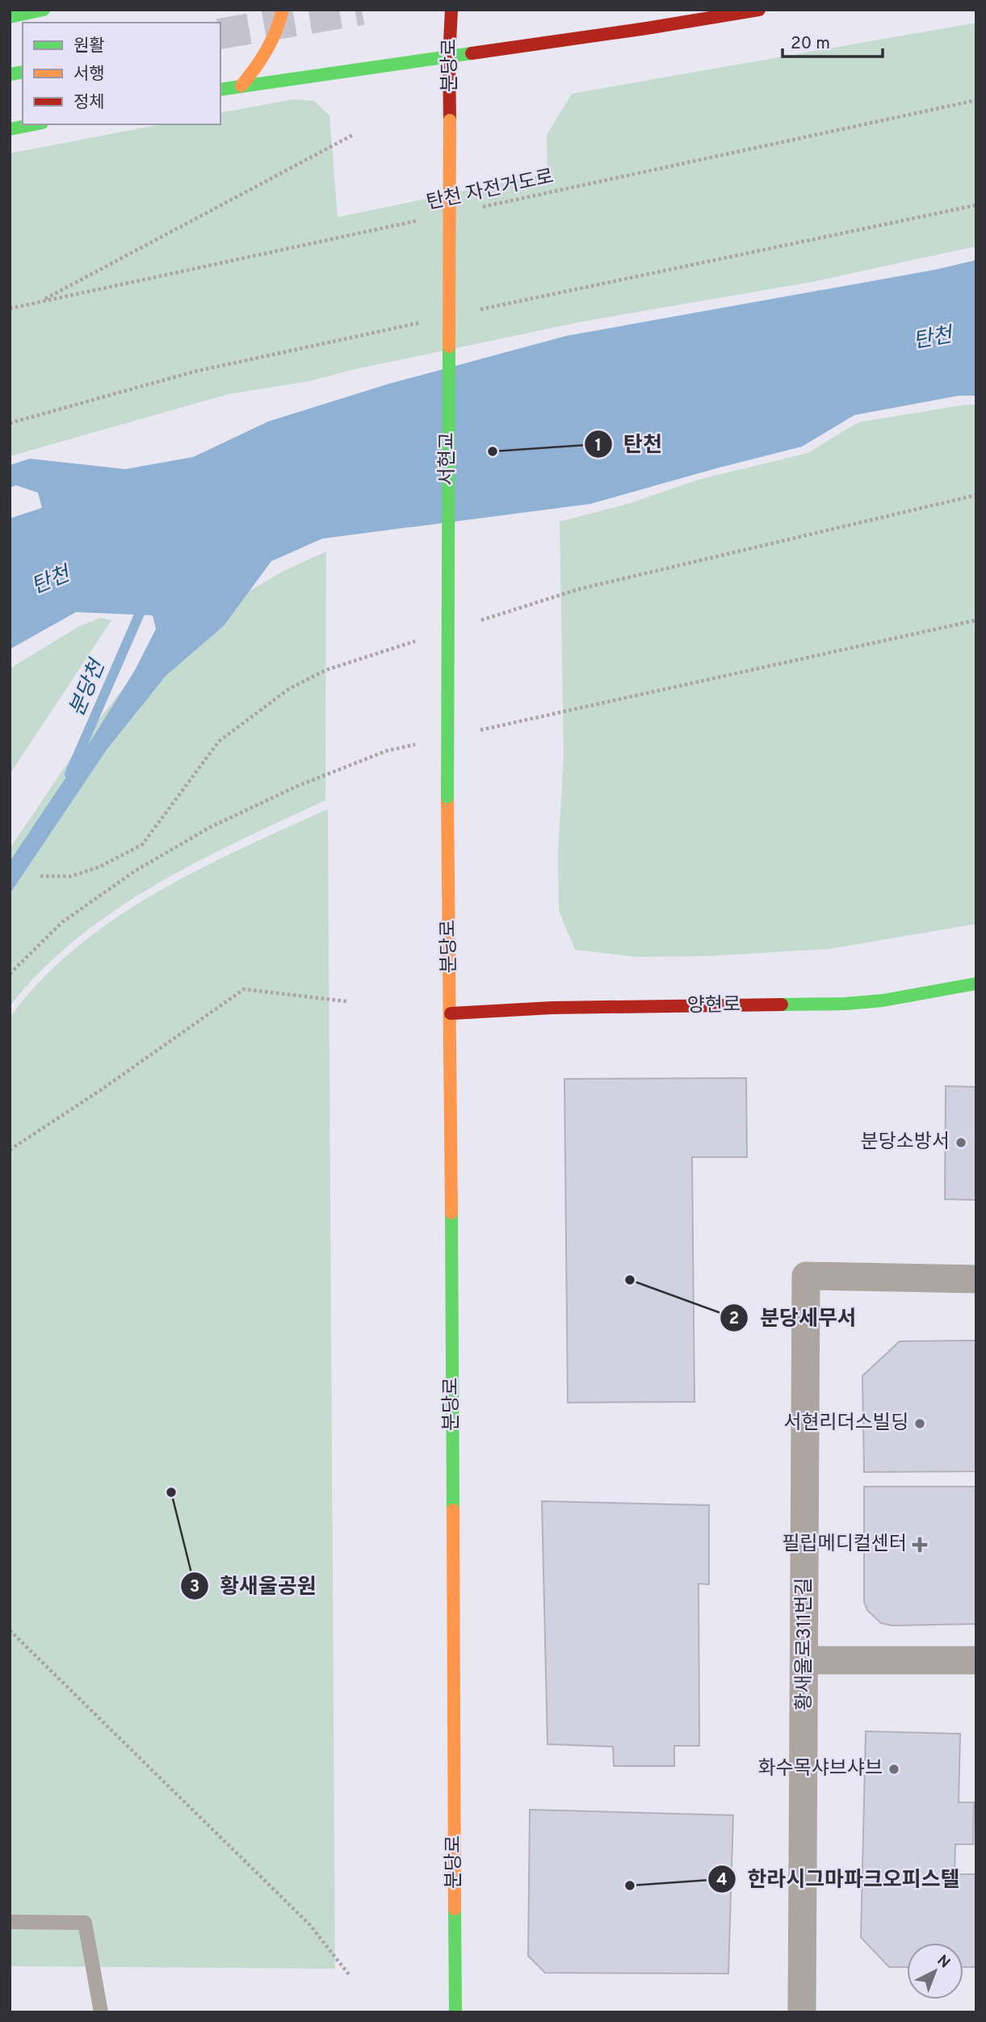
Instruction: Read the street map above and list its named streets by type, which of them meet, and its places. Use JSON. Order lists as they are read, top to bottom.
{
  "streets": {
    "main road": ["분당로", "서현교", "양현로"],
    "street": ["황새울로311번길"],
    "path": ["탄천 자전거도로"]
  },
  "crossings": [
    ["분당로", "서현교"],
    ["분당로", "양현로"]
  ],
  "water": ["탄천", "분당천"],
  "places": {
    "other": [
      "탄천",
      "분당소방서",
      "분당세무서",
      "서현리더스빌딩",
      "황새울공원",
      "화수목샤브샤브",
      "한라시그마파크오피스텔"
    ],
    "health": ["필립메디컬센터"]
  },
  "legend": ["원활", "서행", "정체"],
  "scale_bar": "20 m",
  "north": "top right"
}
